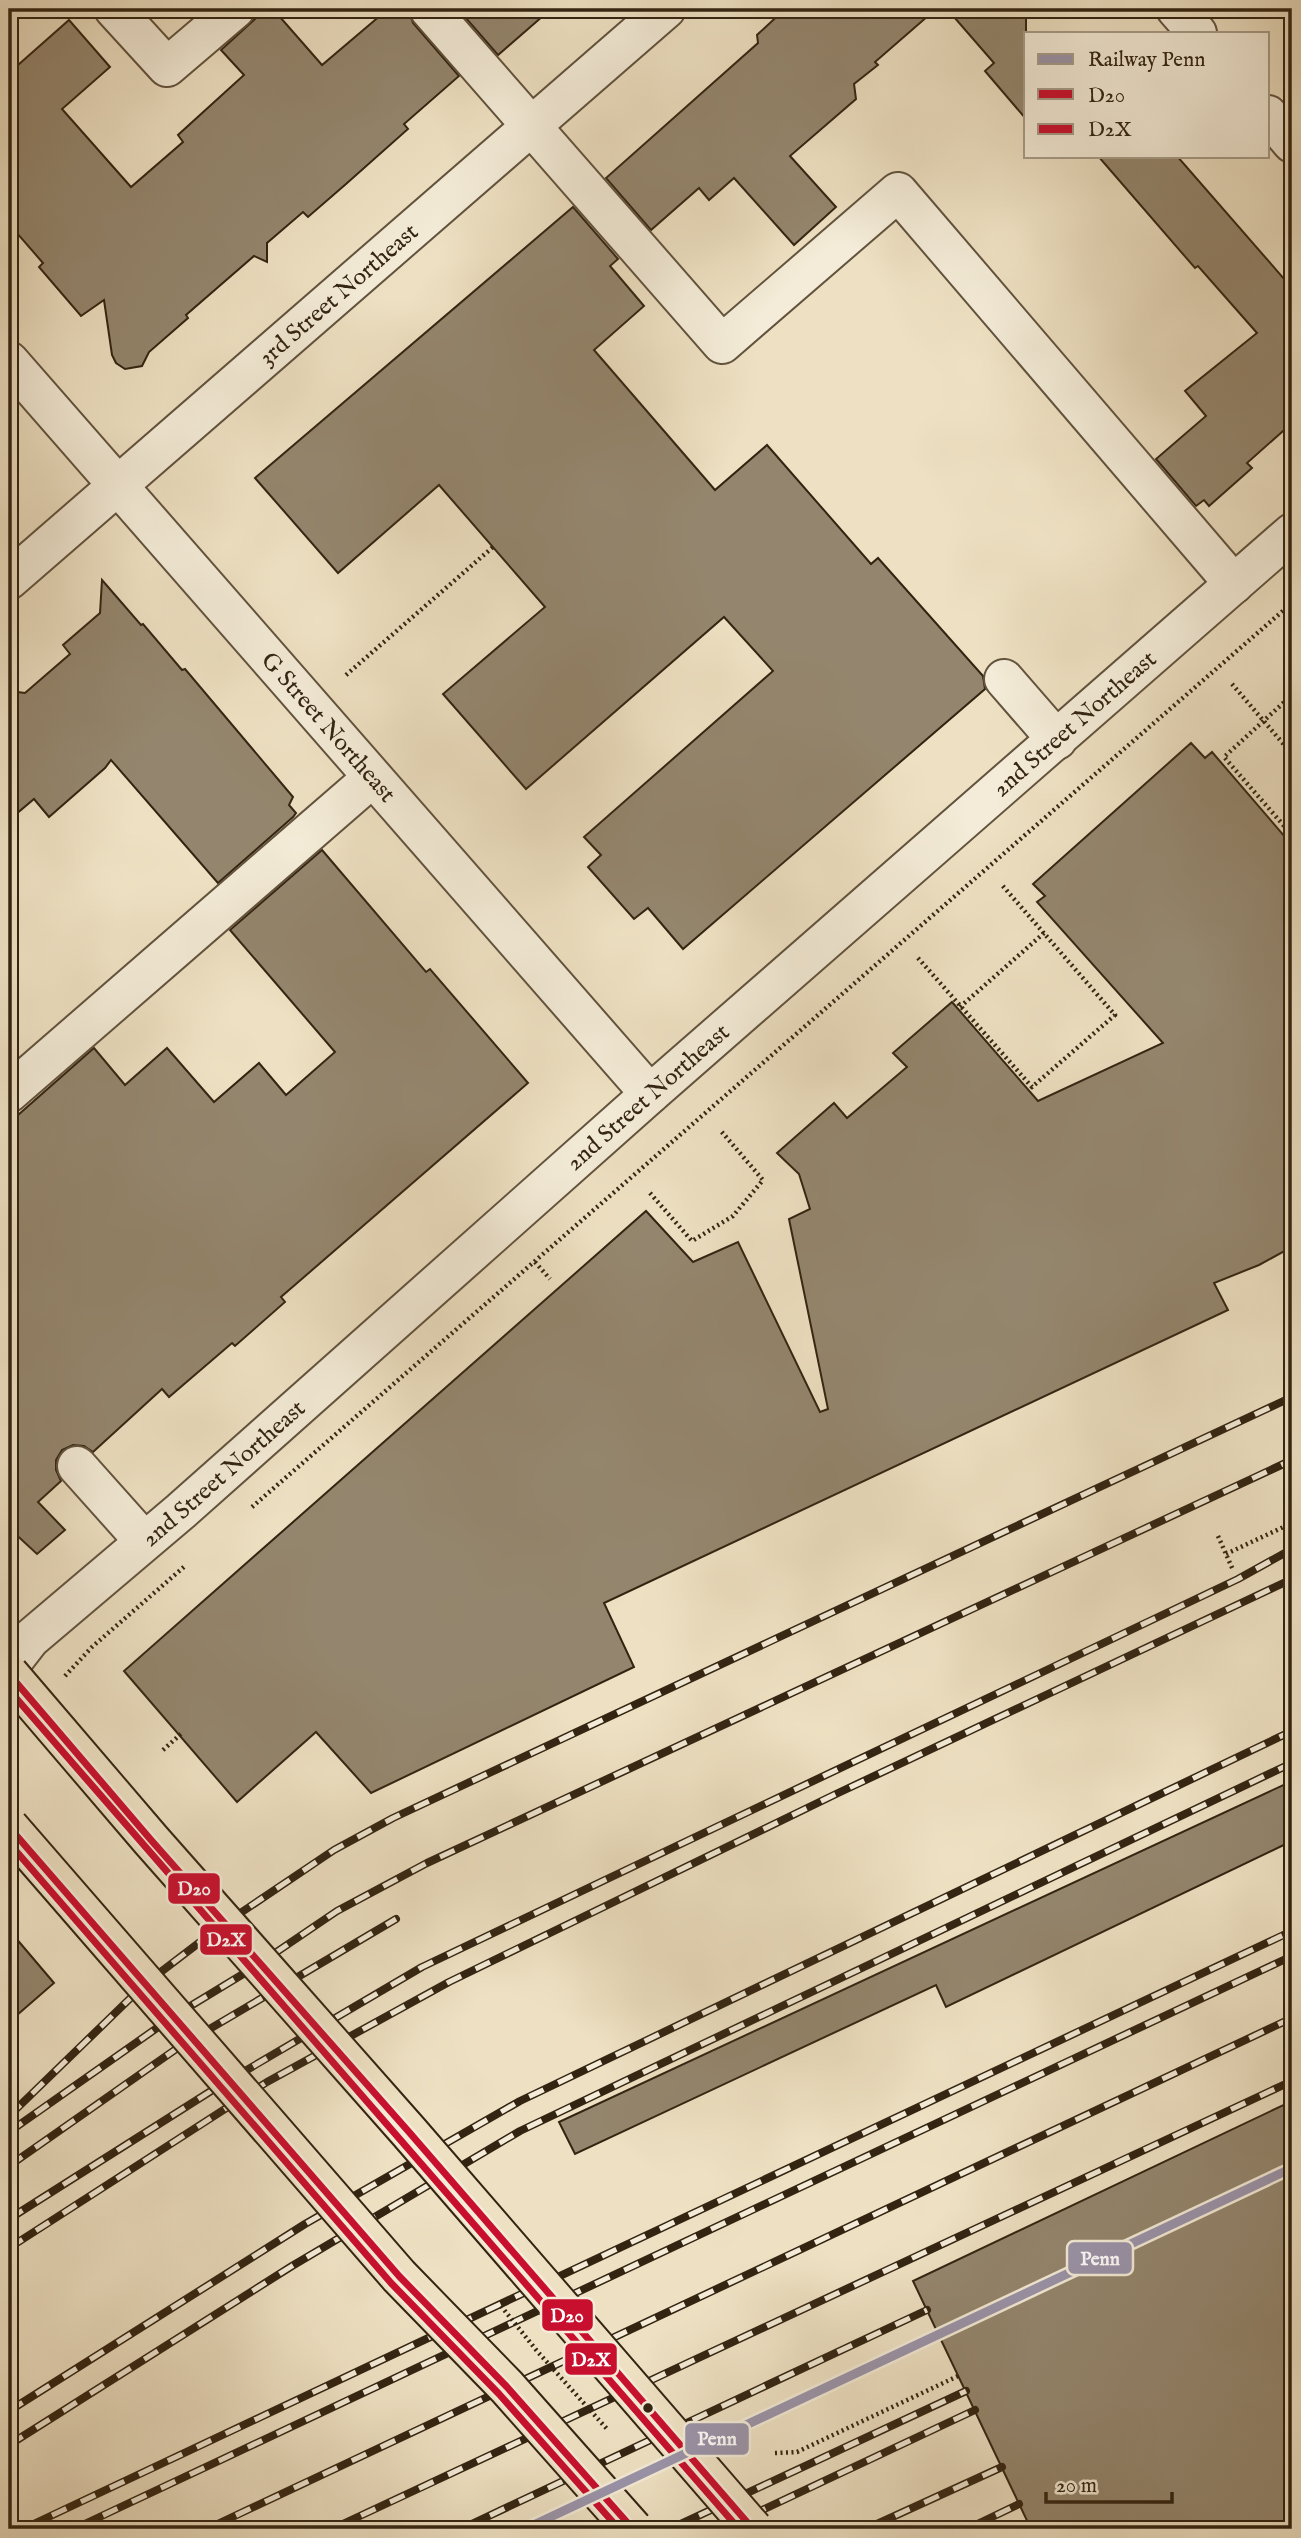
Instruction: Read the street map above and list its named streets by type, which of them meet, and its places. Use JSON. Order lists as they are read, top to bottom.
{
  "streets": {
    "street": ["3rd Street Northeast", "2nd Street Northeast", "G Street Northeast"]
  },
  "crossings": [
    ["3rd Street Northeast", "G Street Northeast"],
    ["2nd Street Northeast", "G Street Northeast"]
  ],
  "lines": ["transit line D20", "transit line D2X", "rail line Penn"],
  "legend": ["Railway Penn", "D20", "D2X"],
  "scale_bar": "20 m"
}
